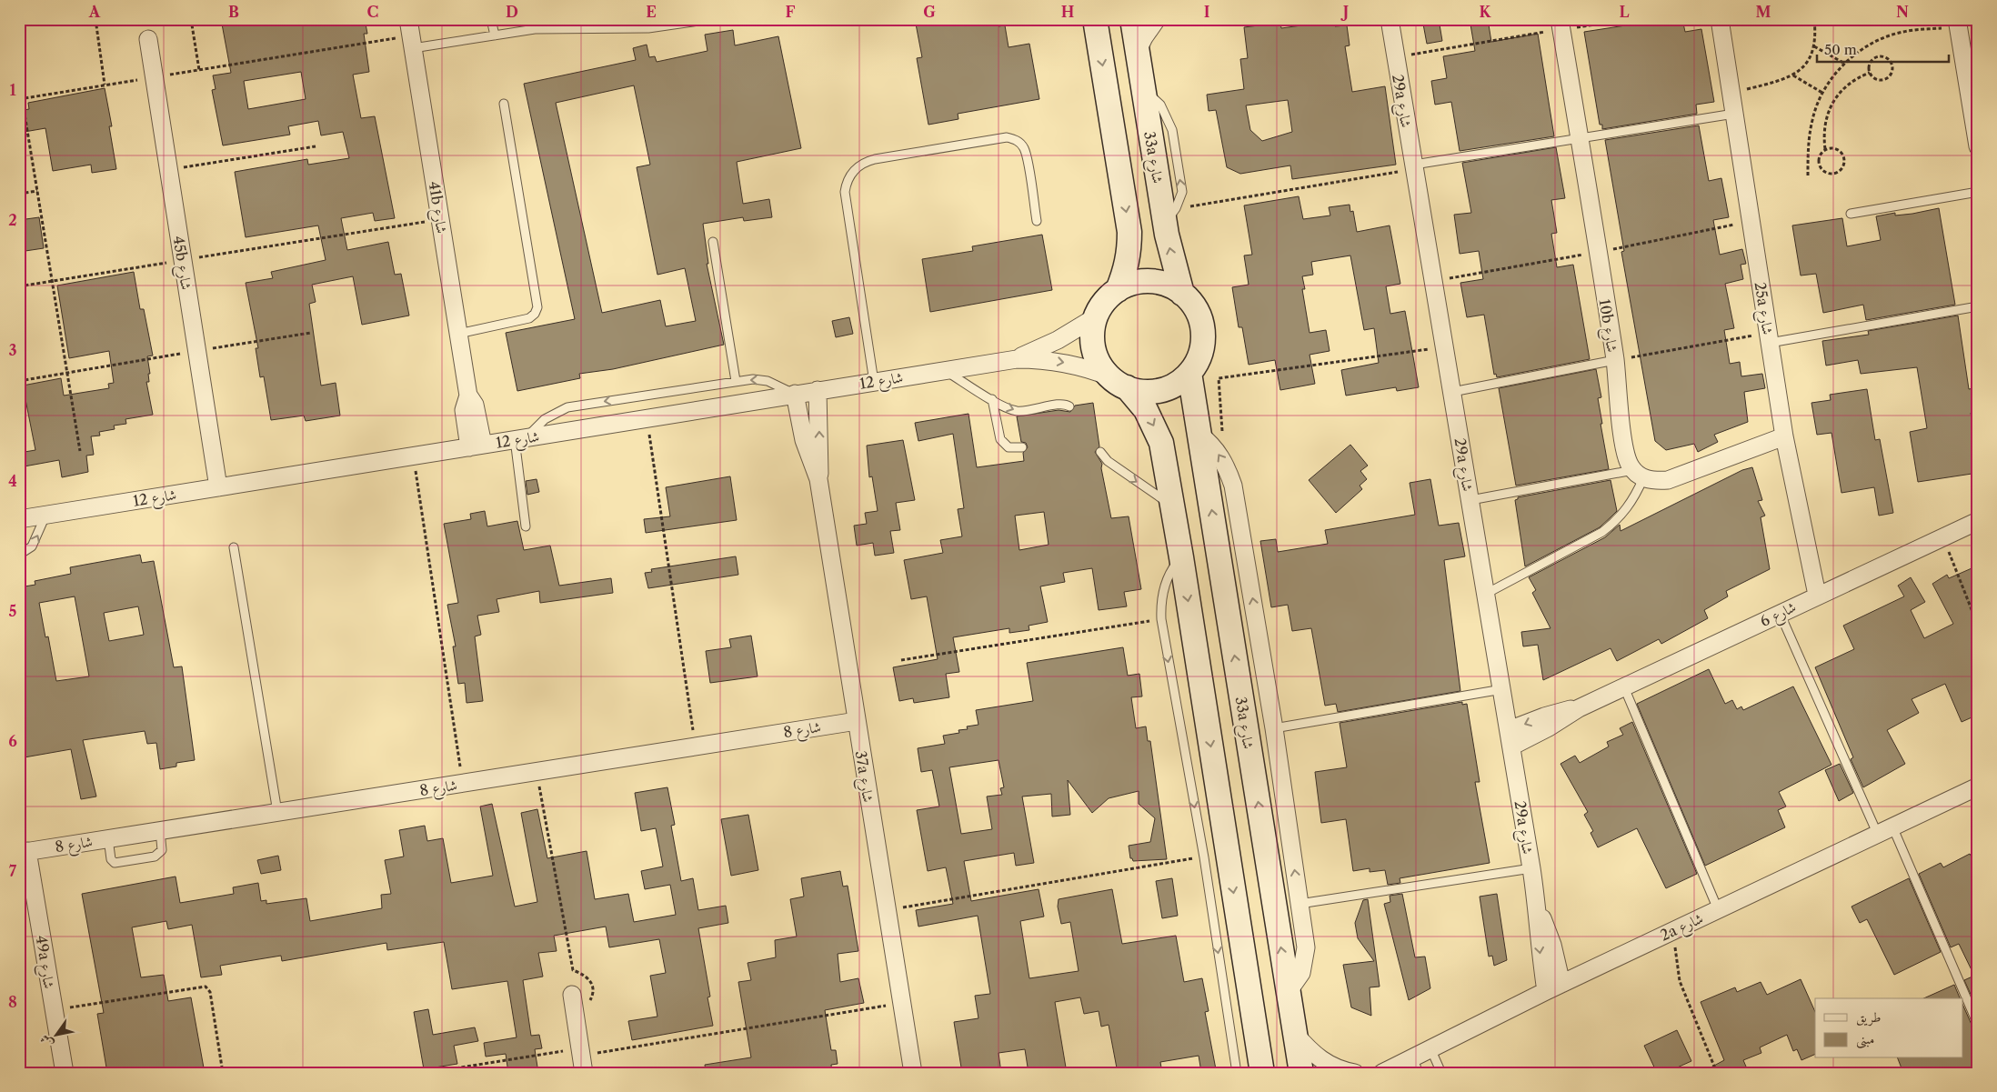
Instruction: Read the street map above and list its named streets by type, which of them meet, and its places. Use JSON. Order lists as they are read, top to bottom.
{
  "streets": {
    "street": [
      "29a شارع",
      "33a شارع",
      "41b شارع",
      "45b شارع",
      "25a شارع",
      "10b شارع",
      "شارع 12",
      "شارع 6",
      "شارع 8",
      "37a شارع",
      "2a شارع",
      "49a شارع"
    ]
  },
  "crossings": [
    ["29a شارع", "شارع 6"],
    ["29a شارع", "2a شارع"],
    ["33a شارع", "شارع 12"],
    ["41b شارع", "شارع 12"],
    ["45b شارع", "شارع 12"],
    ["25a شارع", "شارع 6"],
    ["شارع 12", "37a شارع"],
    ["شارع 8", "37a شارع"],
    ["شارع 8", "49a شارع"]
  ],
  "legend": ["طريق", "مبنى"],
  "scale_bar": "50 m",
  "north": "bottom left",
  "grid": {
    "columns": [
      "A",
      "B",
      "C",
      "D",
      "E",
      "F",
      "G",
      "H",
      "I",
      "J",
      "K",
      "L",
      "M",
      "N"
    ],
    "rows": [
      "1",
      "2",
      "3",
      "4",
      "5",
      "6",
      "7",
      "8"
    ]
  }
}
